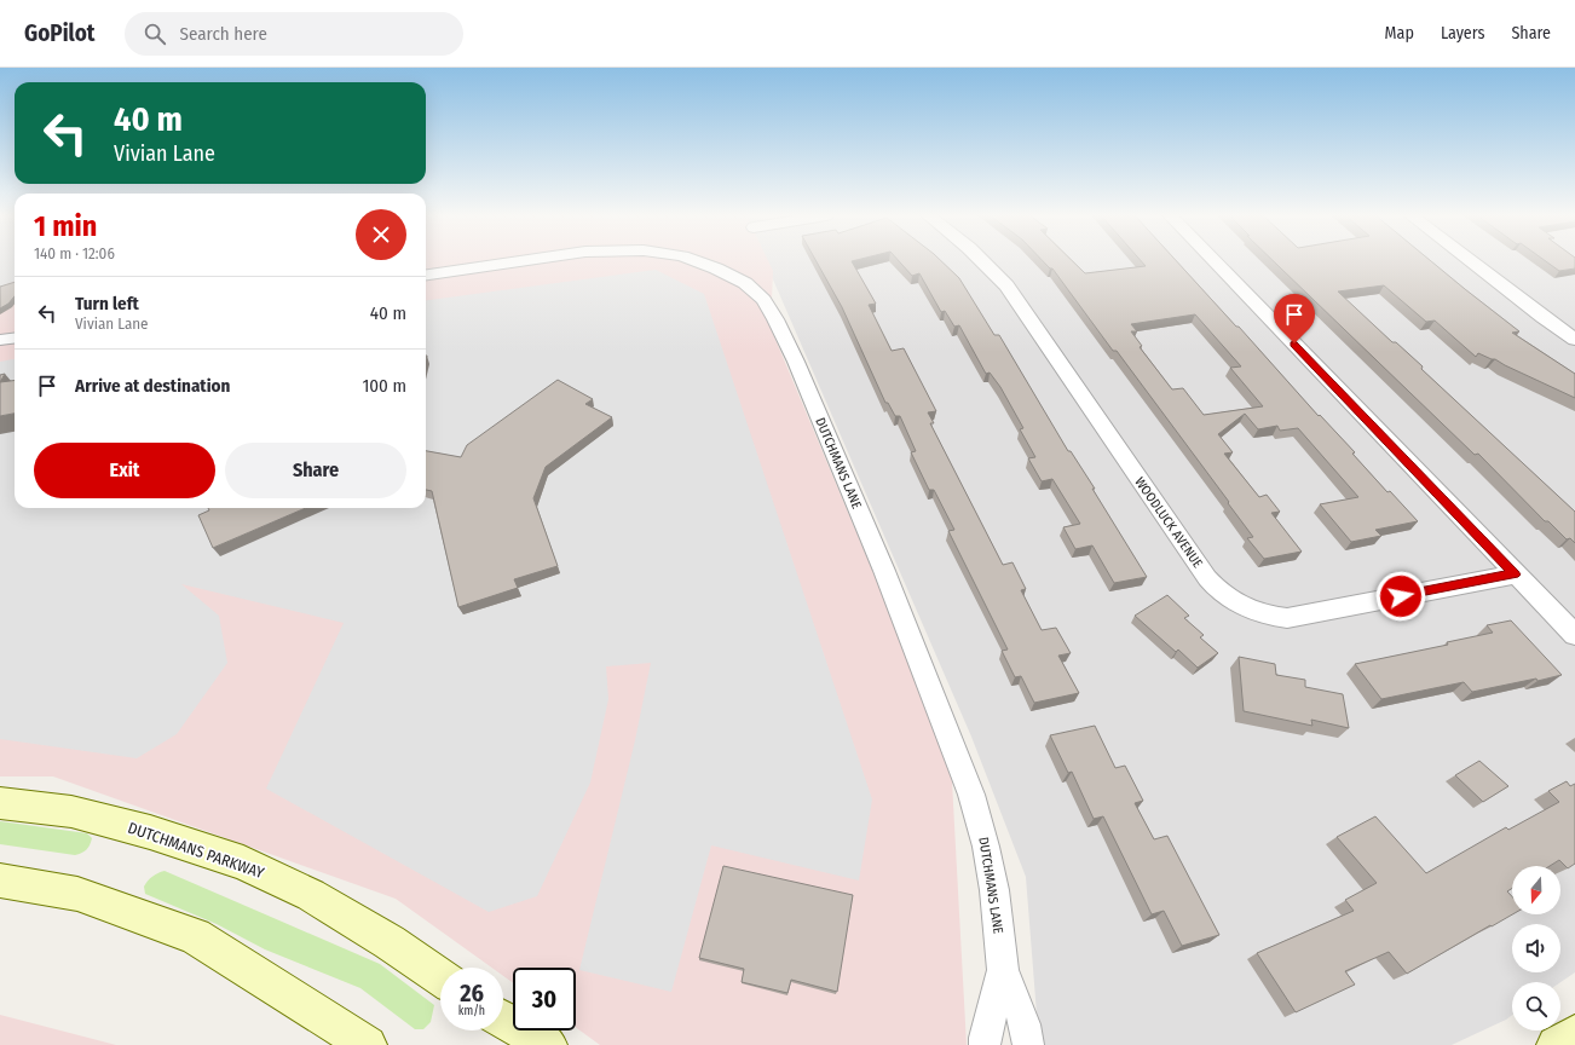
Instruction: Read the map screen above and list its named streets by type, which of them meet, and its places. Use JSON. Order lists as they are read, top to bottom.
{
  "streets": {
    "main road": ["DUTCHMANS PARKWAY"],
    "street": ["DUTCHMANS LANE", "WOODLUCK AVENUE"]
  },
  "north": "bottom",
  "page": {
    "header": "GoPilot",
    "search": "Search here",
    "nav": ["Map", "Layers", "Share"],
    "turn": ["40 m", "Vivian Lane"],
    "heading": ["1 min", "140 m · 12:06"],
    "list": [
      {
        "name": "Turn left",
        "note": "Vivian Lane",
        "value": "40 m"
      },
      {
        "name": "Arrive at destination",
        "value": "100 m"
      }
    ],
    "buttons": ["Exit", "Share"],
    "speed": "26 km/h",
    "limit": "30"
  }
}
